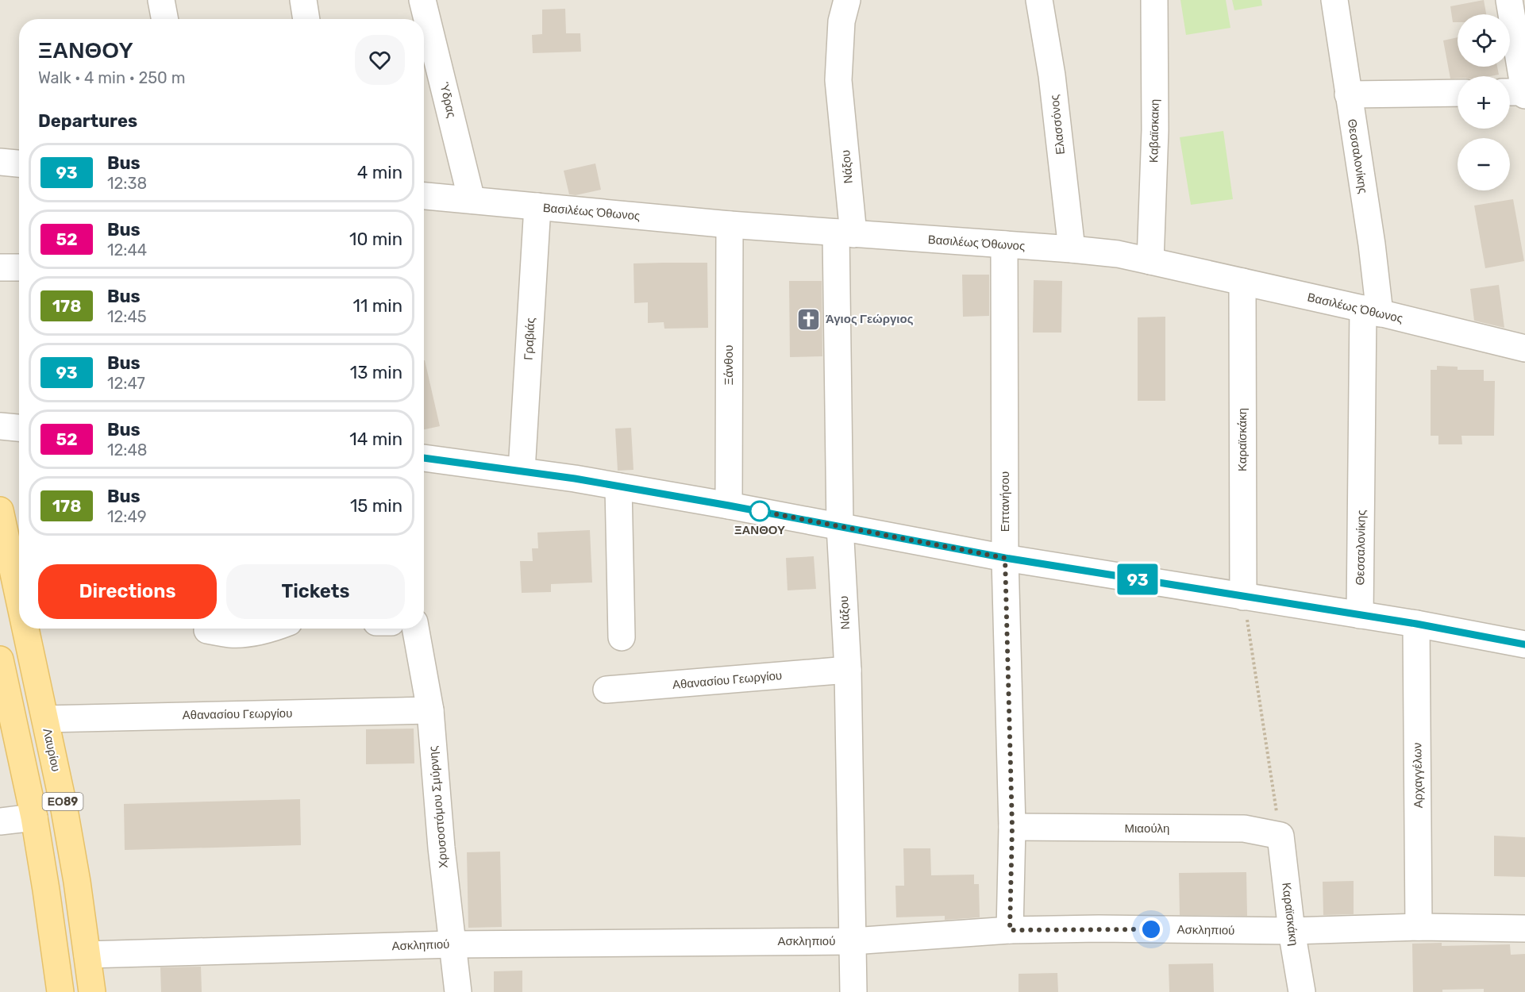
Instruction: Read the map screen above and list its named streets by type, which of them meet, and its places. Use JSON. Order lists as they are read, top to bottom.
{
  "streets": {
    "main road": ["Λαυρίου", "ΕΟ89"],
    "street": [
      "Ύδρας",
      "Ελασσόνος",
      "Καβαϊσκακη",
      "Θεσσαλονίκης",
      "Νάξου",
      "Βασιλέως Όθωνος",
      "Γραβιάς",
      "Ξάνθου",
      "Καραϊσκάκη",
      "Επτανήσου",
      "Αθανασίου Γεωργίου",
      "Αρχαγγέλων",
      "Χρυσοστόμου Σμύρνης",
      "Μιαούλη",
      "Ασκληπιού"
    ]
  },
  "crossings": [
    ["Ύδρας", "Βασιλέως Όθωνος"],
    ["Ελασσόνος", "Βασιλέως Όθωνος"],
    ["Καβαϊσκακη", "Βασιλέως Όθωνος"],
    ["Θεσσαλονίκης", "Βασιλέως Όθωνος"],
    ["Νάξου", "Βασιλέως Όθωνος"],
    ["Νάξου", "Αθανασίου Γεωργίου"],
    ["Νάξου", "Ασκληπιού"],
    ["Βασιλέως Όθωνος", "Γραβιάς"],
    ["Βασιλέως Όθωνος", "Ξάνθου"],
    ["Βασιλέως Όθωνος", "Καραϊσκάκη"],
    ["Βασιλέως Όθωνος", "Επτανήσου"],
    ["Καραϊσκάκη", "Μιαούλη"],
    ["Καραϊσκάκη", "Ασκληπιού"],
    ["Επτανήσου", "Μιαούλη"],
    ["Επτανήσου", "Ασκληπιού"],
    ["Αθανασίου Γεωργίου", "Λαυρίου"],
    ["Αθανασίου Γεωργίου", "Χρυσοστόμου Σμύρνης"],
    ["Λαυρίου", "Ασκληπιού"],
    ["Αρχαγγέλων", "Ασκληπιού"],
    ["Χρυσοστόμου Σμύρνης", "Ασκληπιού"]
  ],
  "places": {
    "church": ["Άγιος Γεώργιος"],
    "other": ["ΞΑΝΘΟΥ"]
  },
  "lines": ["bus line 93"],
  "page": {
    "on_map": "93",
    "map_buttons": ["+", "−"],
    "heading": [
      ["ΞΑΝΘΟΥ", "Walk · 4 min · 250 m"],
      "Departures"
    ],
    "list": [
      {
        "mark": "93",
        "name": "Bus",
        "note": "12:38",
        "value": "4 min"
      },
      {
        "mark": "52",
        "name": "Bus",
        "note": "12:44",
        "value": "10 min"
      },
      {
        "mark": "178",
        "name": "Bus",
        "note": "12:45",
        "value": "11 min"
      },
      {
        "mark": "93",
        "name": "Bus",
        "note": "12:47",
        "value": "13 min"
      },
      {
        "mark": "52",
        "name": "Bus",
        "note": "12:48",
        "value": "14 min"
      },
      {
        "mark": "178",
        "name": "Bus",
        "note": "12:49",
        "value": "15 min"
      }
    ],
    "buttons": ["Directions", "Tickets"]
  }
}
